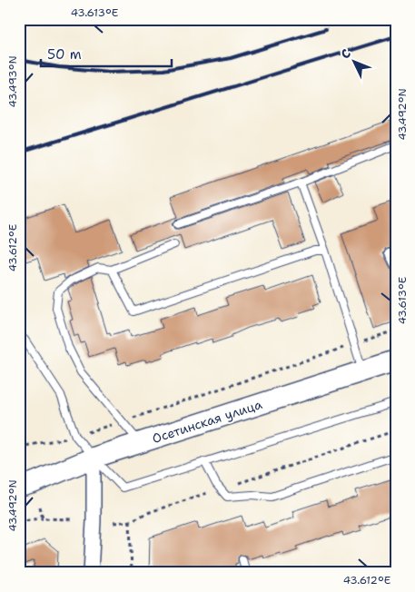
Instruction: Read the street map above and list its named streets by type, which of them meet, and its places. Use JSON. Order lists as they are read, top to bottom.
{
  "streets": {
    "main road": ["Осетинская улица"]
  },
  "scale_bar": "50 m",
  "north": "top left",
  "coordinates": [
    "43.613°E",
    "43.493°N",
    "43.492°N",
    "43.612°E"
  ]
}
